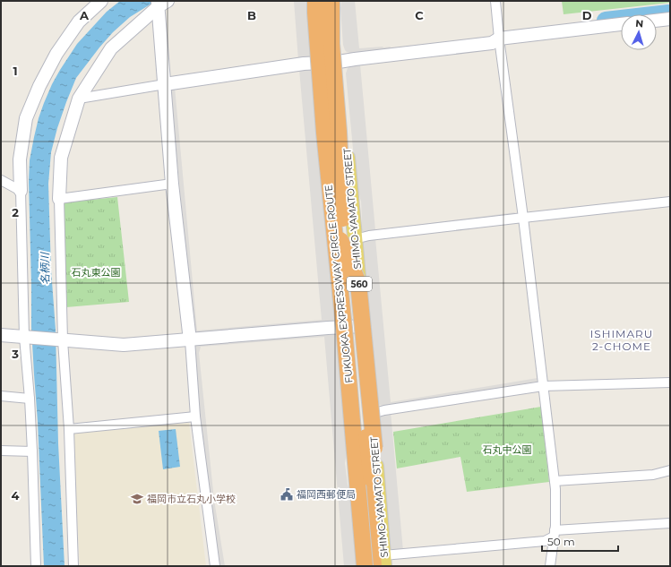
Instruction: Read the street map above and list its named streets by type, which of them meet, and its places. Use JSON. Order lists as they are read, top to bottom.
{
  "streets": {
    "highway": ["FUKUOKA EXPRESSWAY CIRCLE ROUTE"],
    "main road": ["SHIMO-YAMATO STREET", "560"]
  },
  "crossings": [
    ["SHIMO-YAMATO STREET", "FUKUOKA EXPRESSWAY CIRCLE ROUTE"]
  ],
  "districts": ["ISHIMARU 2-CHOME"],
  "water": ["名柄川"],
  "parks": ["石丸東公園", "石丸中公園"],
  "places": {
    "public building": ["福岡西郵便局"],
    "school or university": ["福岡市立石丸小学校"]
  },
  "scale_bar": "50 m",
  "north": "top",
  "grid": {
    "columns": [
      "A",
      "B",
      "C",
      "D"
    ],
    "rows": [
      "1",
      "2",
      "3",
      "4"
    ]
  }
}
